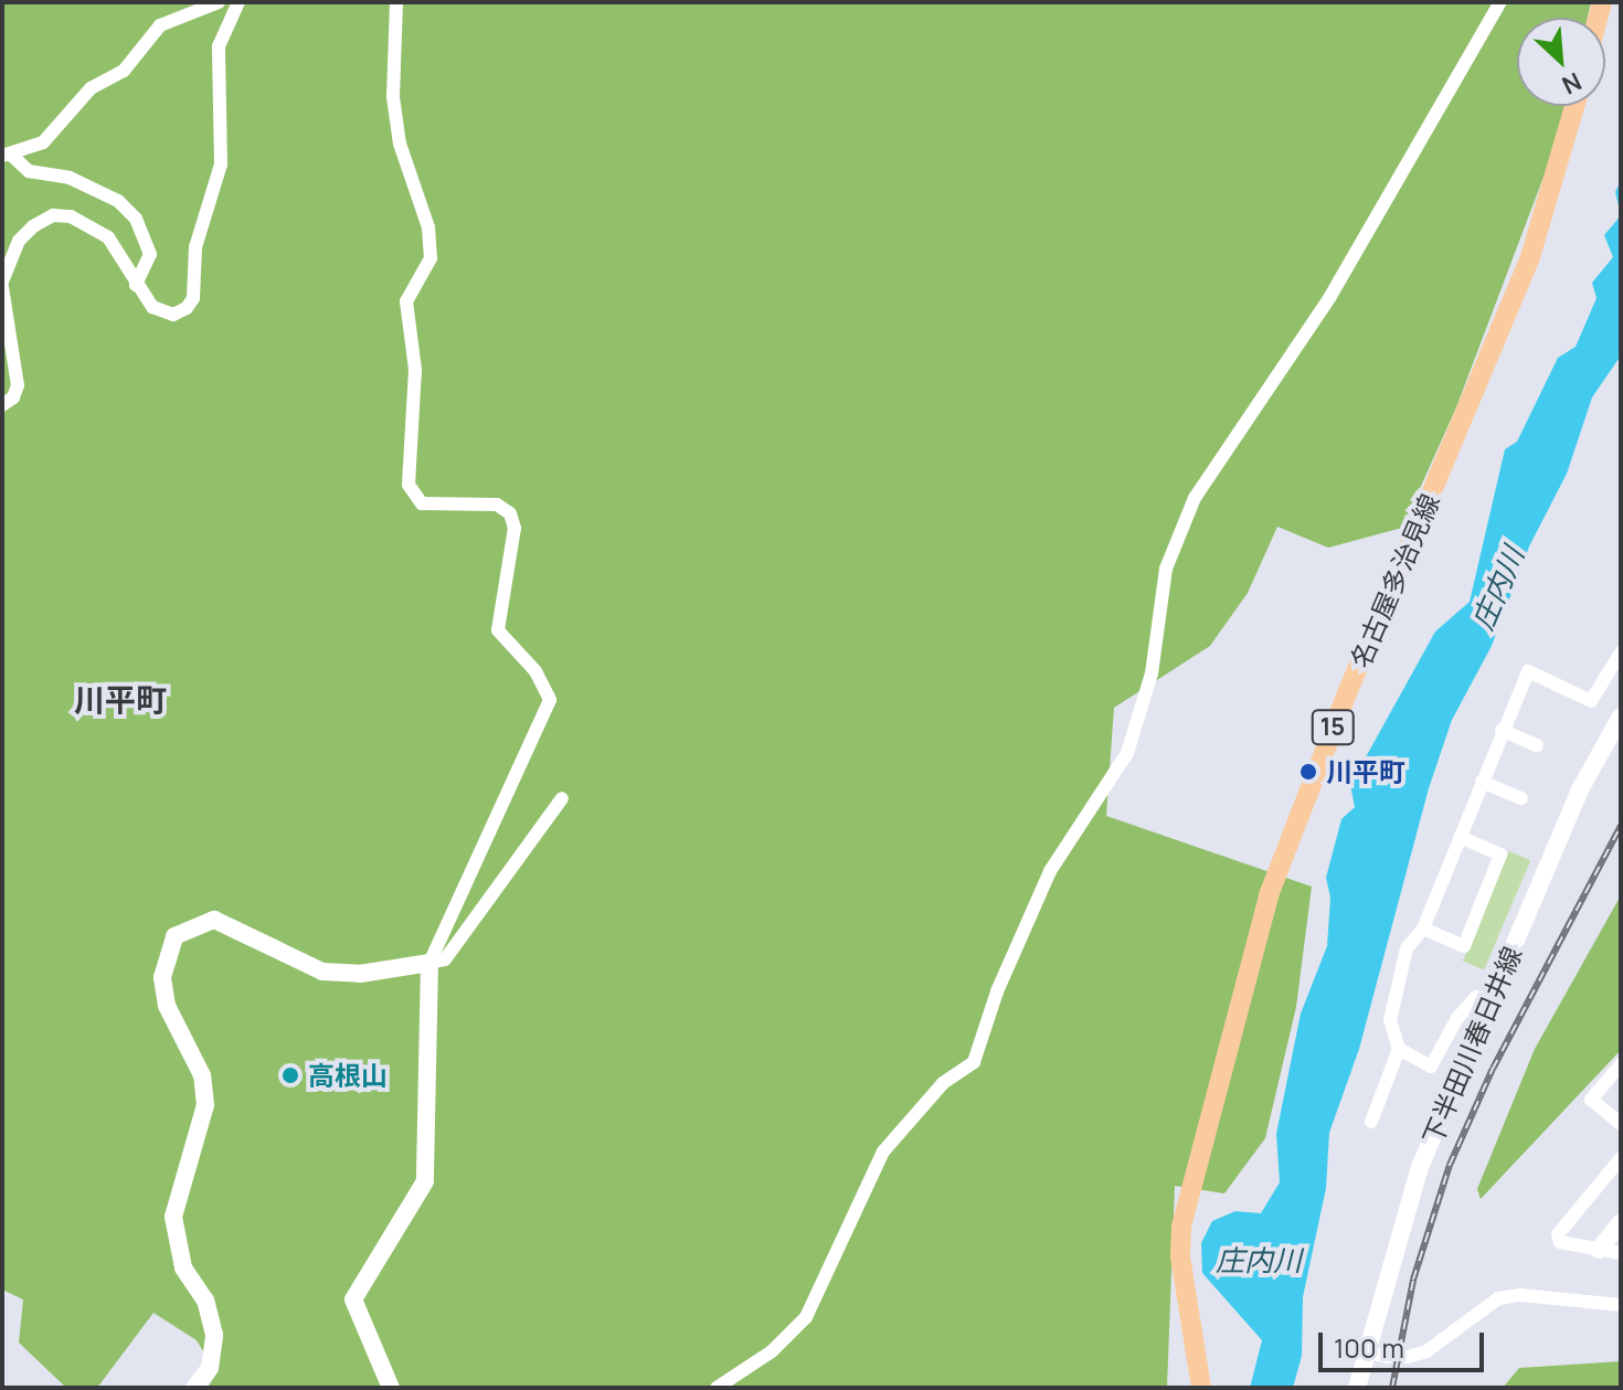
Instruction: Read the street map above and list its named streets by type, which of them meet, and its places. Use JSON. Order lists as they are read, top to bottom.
{
  "streets": {
    "main road": ["名古屋多治見線", "15"],
    "street": ["下半田川春日井線"]
  },
  "districts": ["川平町"],
  "water": ["庄内川"],
  "places": ["川平町", "高根山"],
  "scale_bar": "100 m",
  "north": "bottom right"
}
